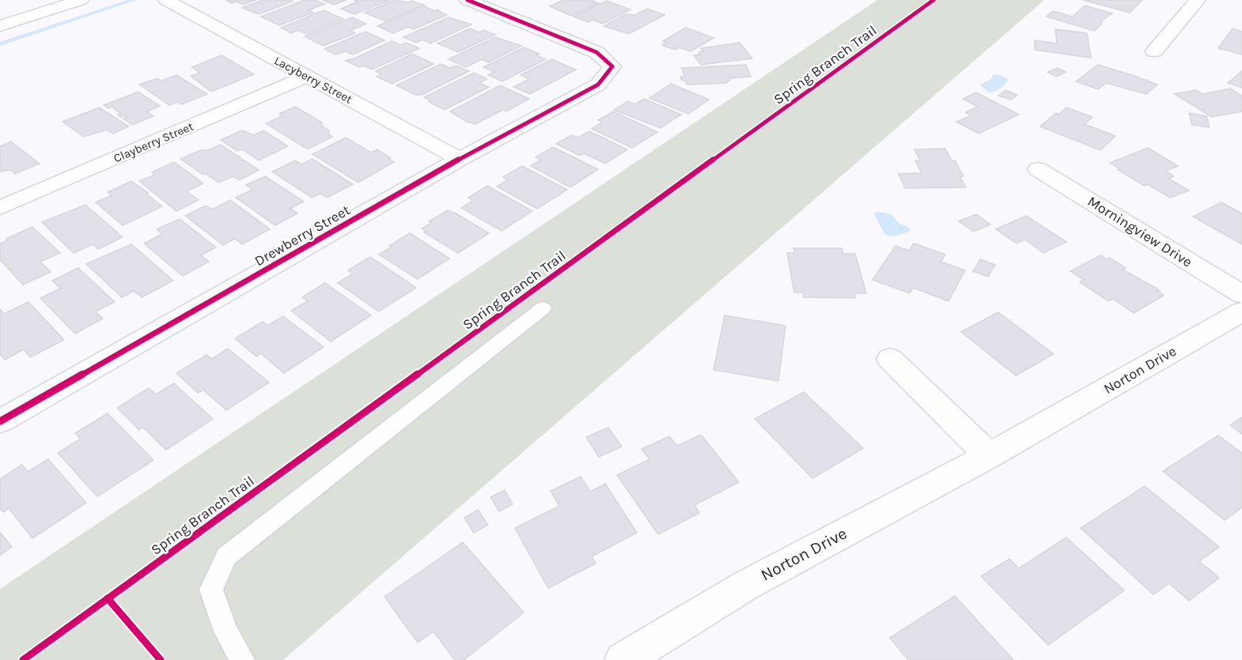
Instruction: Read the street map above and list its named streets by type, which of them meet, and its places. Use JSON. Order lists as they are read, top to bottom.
{
  "streets": {
    "street": [
      "Lacyberry Street",
      "Clayberry Street",
      "Morningview Drive",
      "Drewberry Street",
      "Norton Drive"
    ],
    "cycle path": ["Spring Branch Trail"]
  },
  "crossings": [
    ["Lacyberry Street", "Clayberry Street"],
    ["Lacyberry Street", "Drewberry Street"]
  ]
}
